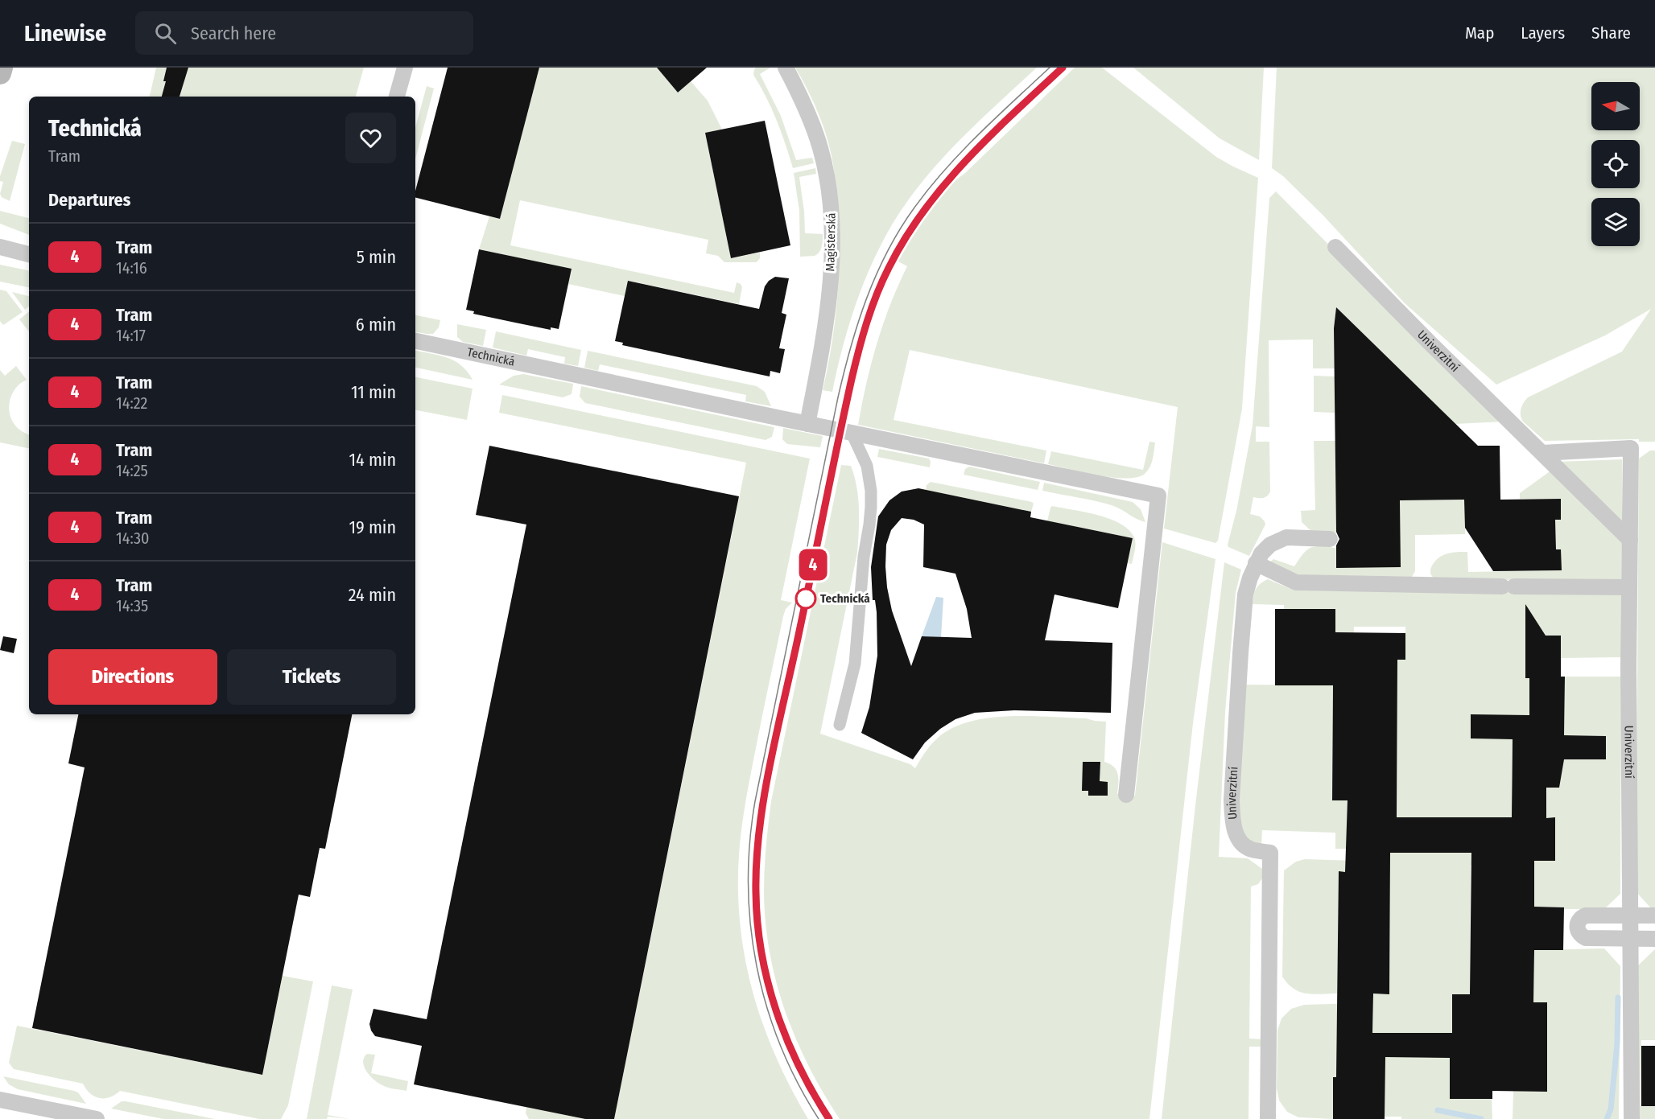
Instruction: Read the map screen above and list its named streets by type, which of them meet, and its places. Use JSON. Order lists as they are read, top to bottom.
{
  "streets": {
    "street": ["Magisterská", "Univerzitní", "Technická"]
  },
  "crossings": [
    ["Magisterská", "Technická"]
  ],
  "places": ["Technická"],
  "lines": ["tram line 4"],
  "north": "left",
  "page": {
    "header": "Linewise",
    "search": "Search here",
    "nav": ["Map", "Layers", "Share"],
    "on_map": "4",
    "heading": [
      ["Technická", "Tram"],
      "Departures"
    ],
    "list": [
      {
        "mark": "4",
        "name": "Tram",
        "note": "14:16",
        "value": "5 min"
      },
      {
        "mark": "4",
        "name": "Tram",
        "note": "14:17",
        "value": "6 min"
      },
      {
        "mark": "4",
        "name": "Tram",
        "note": "14:22",
        "value": "11 min"
      },
      {
        "mark": "4",
        "name": "Tram",
        "note": "14:25",
        "value": "14 min"
      },
      {
        "mark": "4",
        "name": "Tram",
        "note": "14:30",
        "value": "19 min"
      },
      {
        "mark": "4",
        "name": "Tram",
        "note": "14:35",
        "value": "24 min"
      }
    ],
    "buttons": ["Directions", "Tickets"]
  }
}
